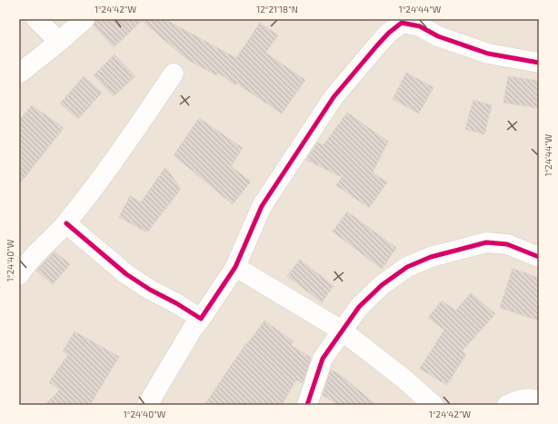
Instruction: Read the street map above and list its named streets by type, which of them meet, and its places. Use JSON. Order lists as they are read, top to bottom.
{
  "coordinates": [
    "1°24'42\"W",
    "12°21'18\"N",
    "1°24'44\"W",
    "1°24'40\"W"
  ]
}
